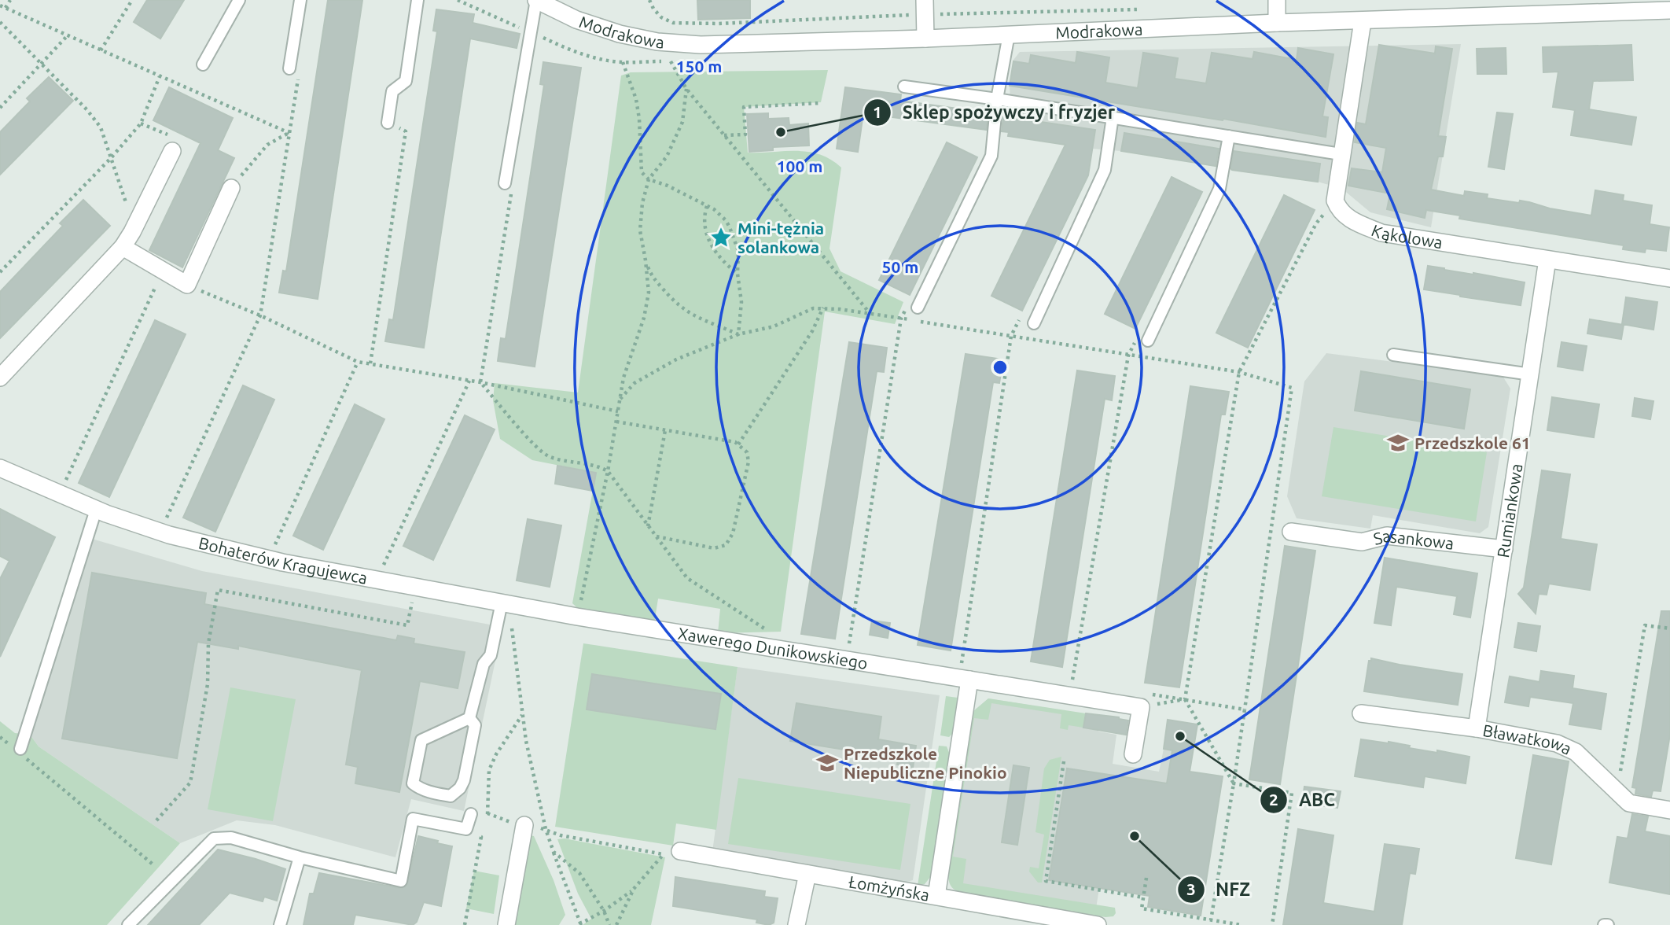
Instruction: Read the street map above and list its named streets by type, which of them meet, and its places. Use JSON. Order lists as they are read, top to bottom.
{
  "streets": {
    "street": [
      "Modrakowa",
      "Kąkolowa",
      "Rumiankowa",
      "Sasankowa",
      "Bohaterów Kragujewca",
      "Xawerego Dunikowskiego",
      "Bławatkowa",
      "Łomżyńska"
    ]
  },
  "crossings": [
    ["Kąkolowa", "Rumiankowa"],
    ["Rumiankowa", "Sasankowa"],
    ["Rumiankowa", "Bławatkowa"],
    ["Bohaterów Kragujewca", "Xawerego Dunikowskiego"]
  ],
  "places": {
    "other": ["Sklep spożywczy i fryzjer", "ABC", "NFZ"],
    "place": ["Mini-tężnia solankowa"],
    "school or university": ["Przedszkole 61", "Przedszkole Niepubliczne Pinokio"]
  },
  "rings": ["150 m", "100 m", "50 m"]
}
